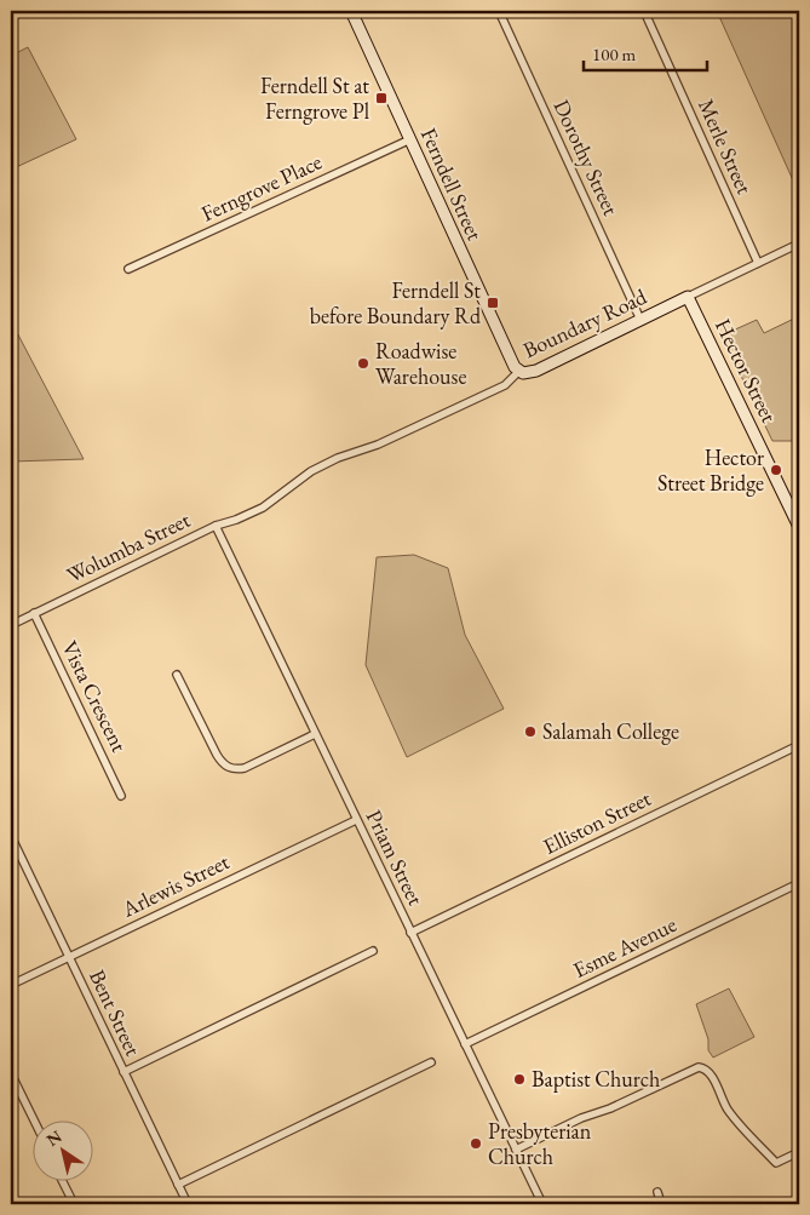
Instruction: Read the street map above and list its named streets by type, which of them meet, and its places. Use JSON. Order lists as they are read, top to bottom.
{
  "streets": {
    "main road": ["Ferndell Street", "Boundary Road", "Hector Street"],
    "street": [
      "Merle Street",
      "Dorothy Street",
      "Ferngrove Place",
      "Wolumba Street",
      "Vista Crescent",
      "Elliston Street",
      "Priam Street",
      "Arlewis Street",
      "Esme Avenue",
      "Bent Street"
    ]
  },
  "crossings": [
    ["Merle Street", "Boundary Road"],
    ["Dorothy Street", "Boundary Road"],
    ["Ferndell Street", "Ferngrove Place"],
    ["Ferndell Street", "Boundary Road"],
    ["Boundary Road", "Hector Street"],
    ["Boundary Road", "Wolumba Street"],
    ["Wolumba Street", "Vista Crescent"],
    ["Wolumba Street", "Priam Street"],
    ["Elliston Street", "Priam Street"],
    ["Priam Street", "Arlewis Street"],
    ["Priam Street", "Esme Avenue"],
    ["Arlewis Street", "Bent Street"]
  ],
  "places": {
    "transit": ["Ferndell St at Ferngrove Pl", "Ferndell St before Boundary Rd"],
    "other": [
      "Roadwise Warehouse",
      "Hector Street Bridge",
      "Salamah College",
      "Baptist Church",
      "Presbyterian Church"
    ]
  },
  "scale_bar": "100 m",
  "north": "top left"
}
